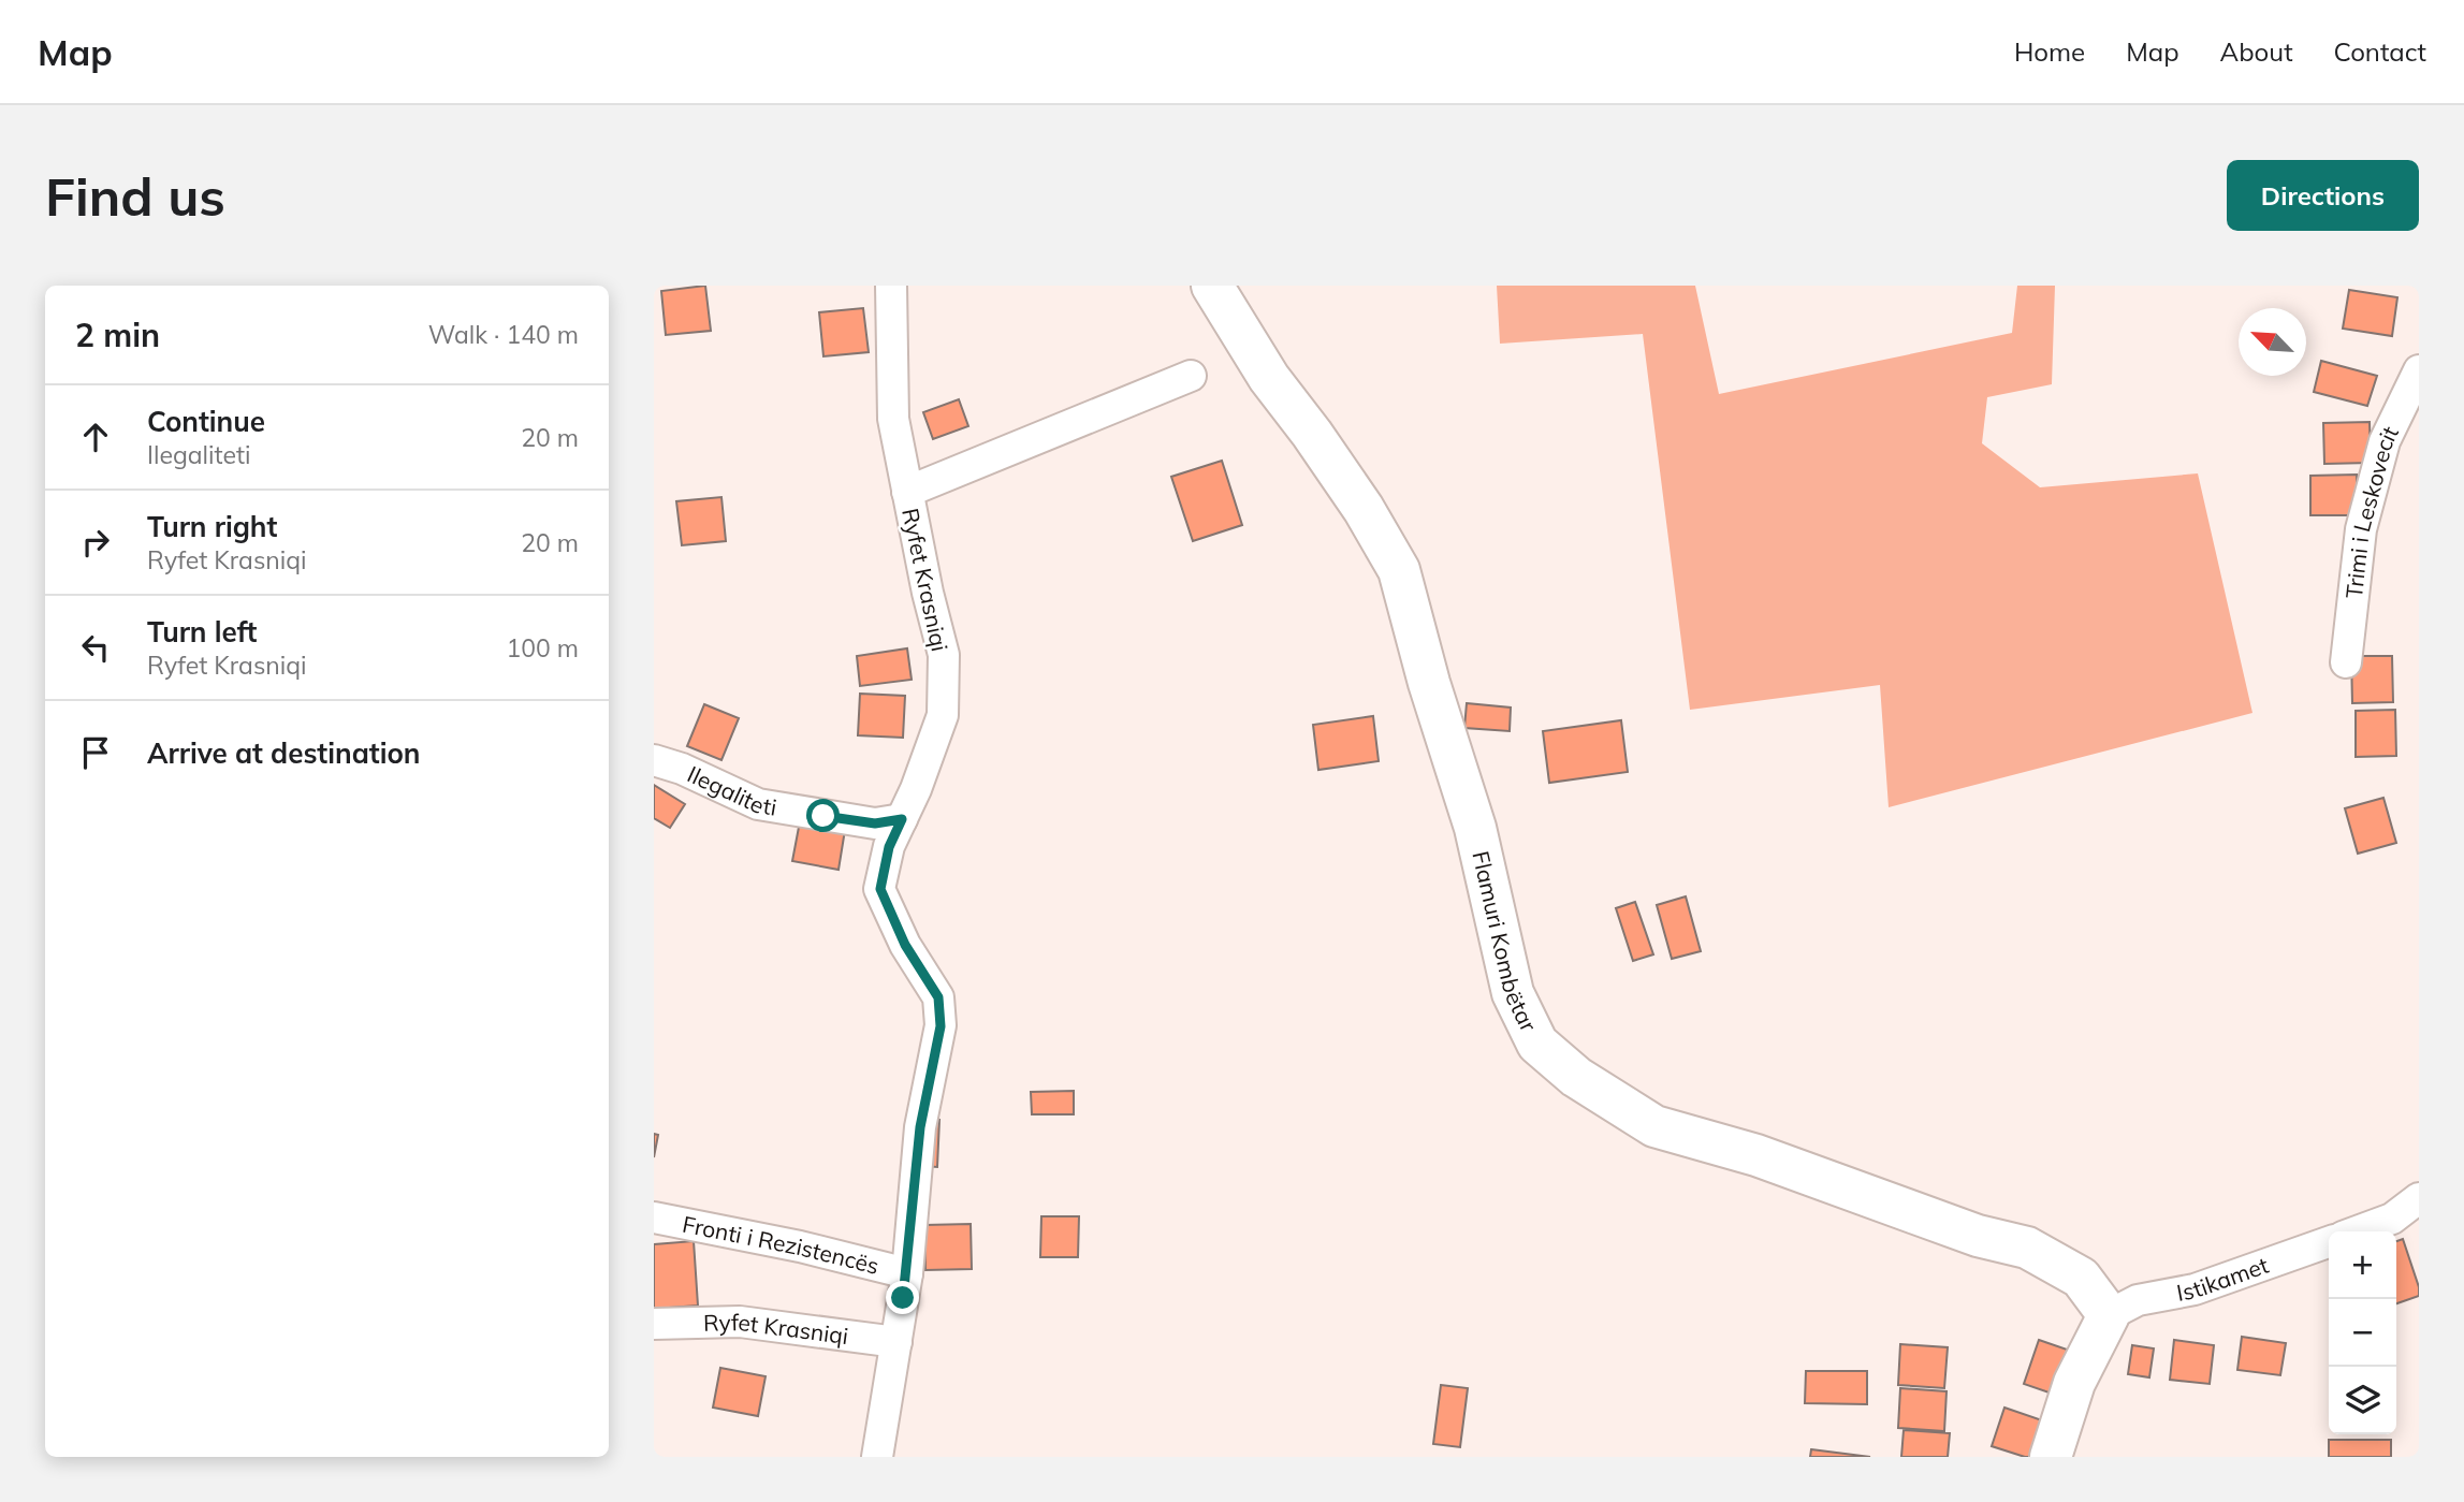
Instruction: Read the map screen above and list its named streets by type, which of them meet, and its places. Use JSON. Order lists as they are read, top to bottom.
{
  "streets": {
    "street": [
      "Trimi i Leskovecit",
      "Ryfet Krasniqi",
      "Ilegaliteti",
      "Flamuri Kombëtar",
      "Fronti i Rezistencës",
      "Istikamet"
    ]
  },
  "crossings": [
    ["Ryfet Krasniqi", "Ilegaliteti"],
    ["Ryfet Krasniqi", "Fronti i Rezistencës"],
    ["Flamuri Kombëtar", "Istikamet"]
  ],
  "north": "top left",
  "page": {
    "header": "Map",
    "nav": [
      "Home",
      "Map",
      "About",
      "Contact"
    ],
    "buttons": "Directions",
    "title": "Find us",
    "heading": ["2 min", "Walk · 140 m"],
    "list": [
      ["Continue", "Ilegaliteti", "20 m"],
      ["Turn right", "Ryfet Krasniqi", "20 m"],
      ["Turn left", "Ryfet Krasniqi", "100 m"],
      "Arrive at destination"
    ],
    "map_buttons": ["+", "−"]
  }
}
